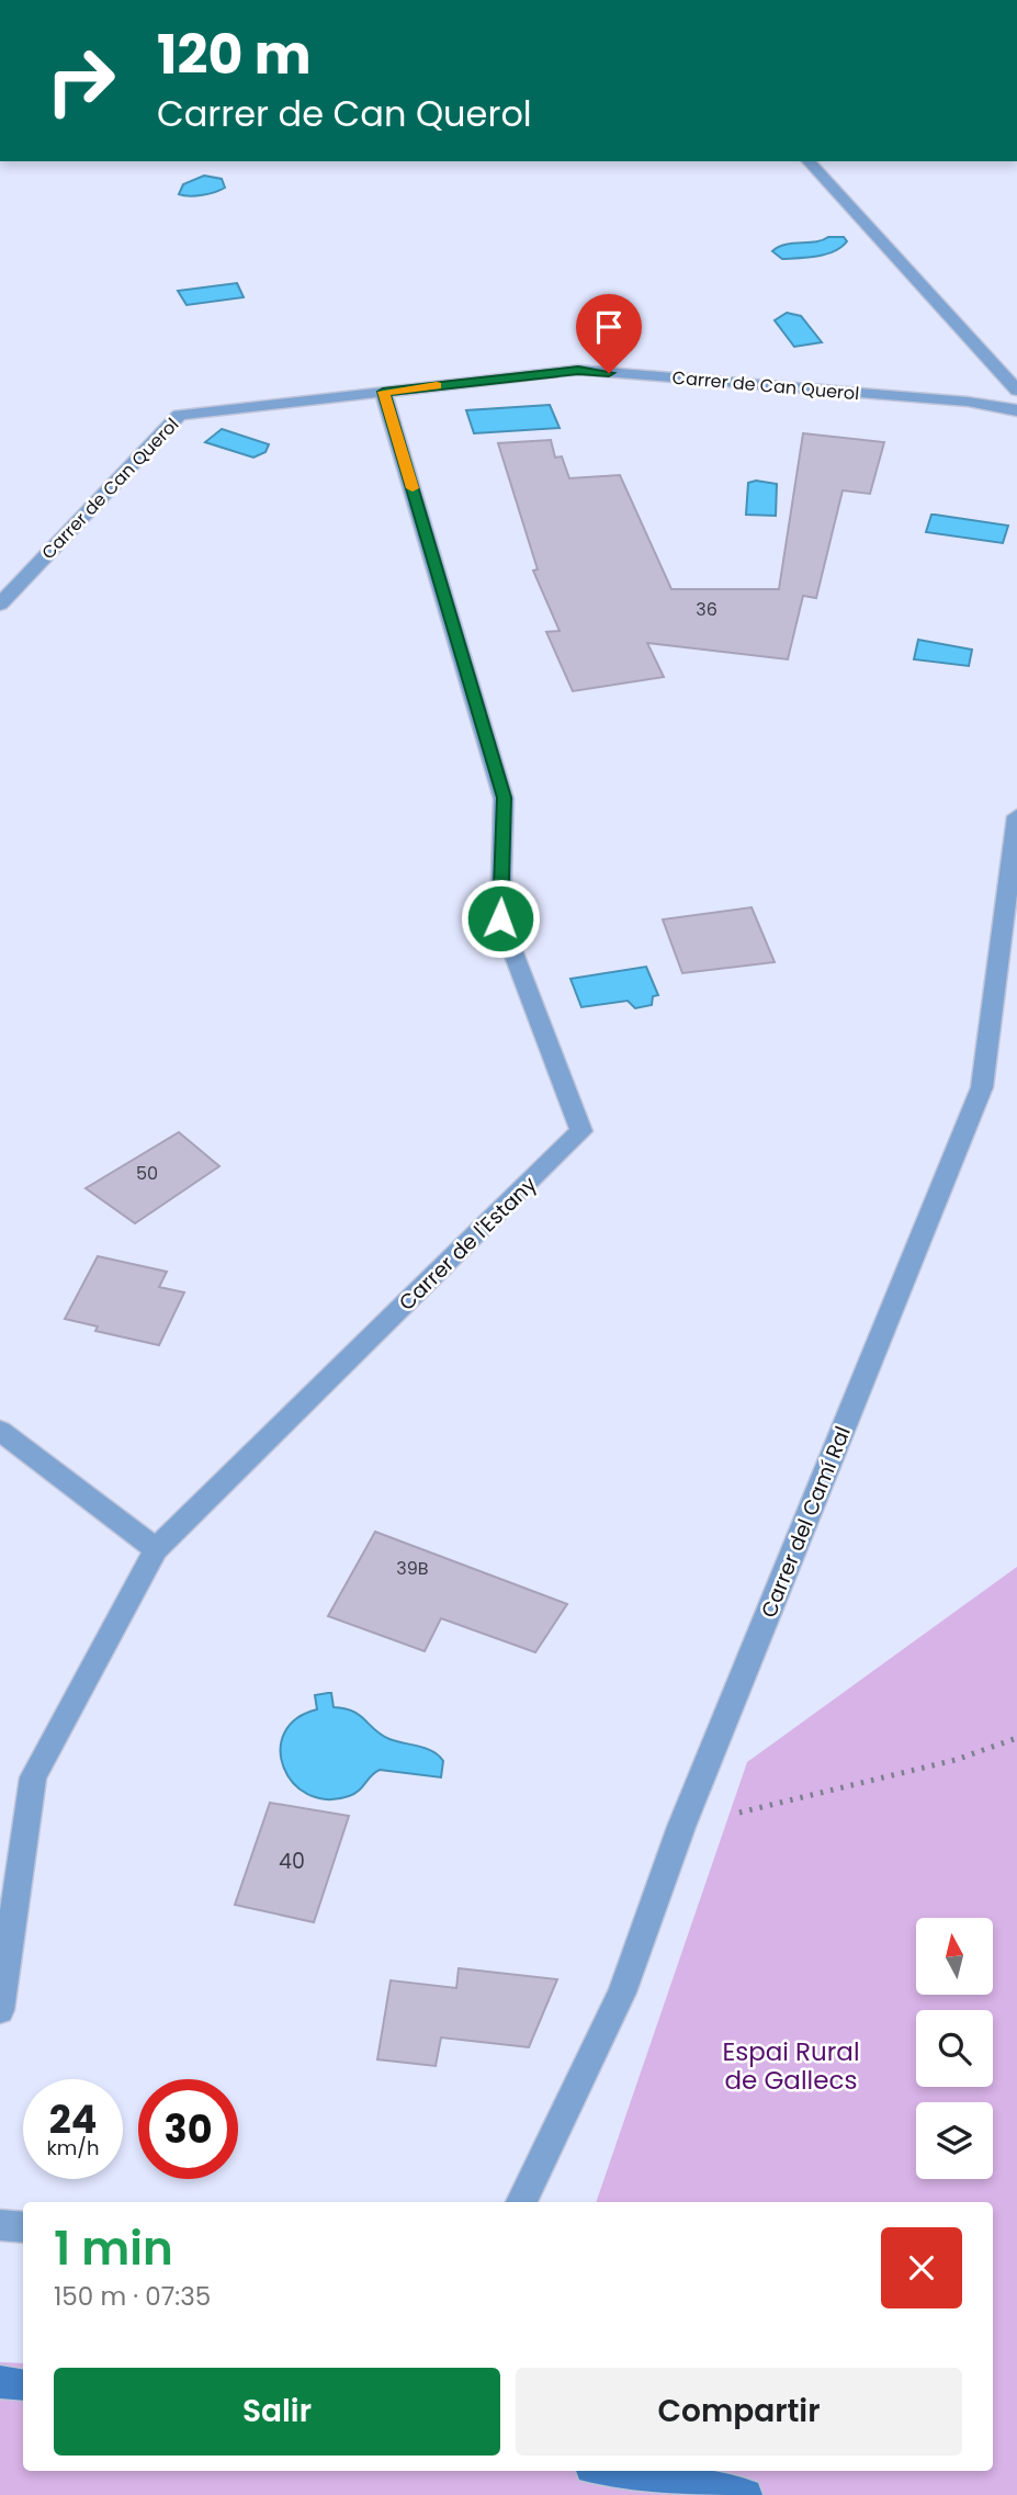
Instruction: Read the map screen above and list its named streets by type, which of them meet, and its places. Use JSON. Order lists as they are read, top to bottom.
{
  "streets": {
    "street": ["Carrer de Can Querol", "Carrer de l'Estany", "Carrer del Camí Ral"]
  },
  "crossings": [
    ["Carrer de Can Querol", "Carrer de l'Estany"]
  ],
  "parks": ["Espai Rural de Gallecs"],
  "house_numbers": [
    "36",
    "50",
    "39B",
    "40"
  ],
  "north": "top",
  "page": {
    "turn": ["120 m", "Carrer de Can Querol"],
    "speed": "24 km/h",
    "limit": "30",
    "heading": ["1 min", "150 m · 07:35"],
    "buttons": ["Salir", "Compartir"]
  }
}
